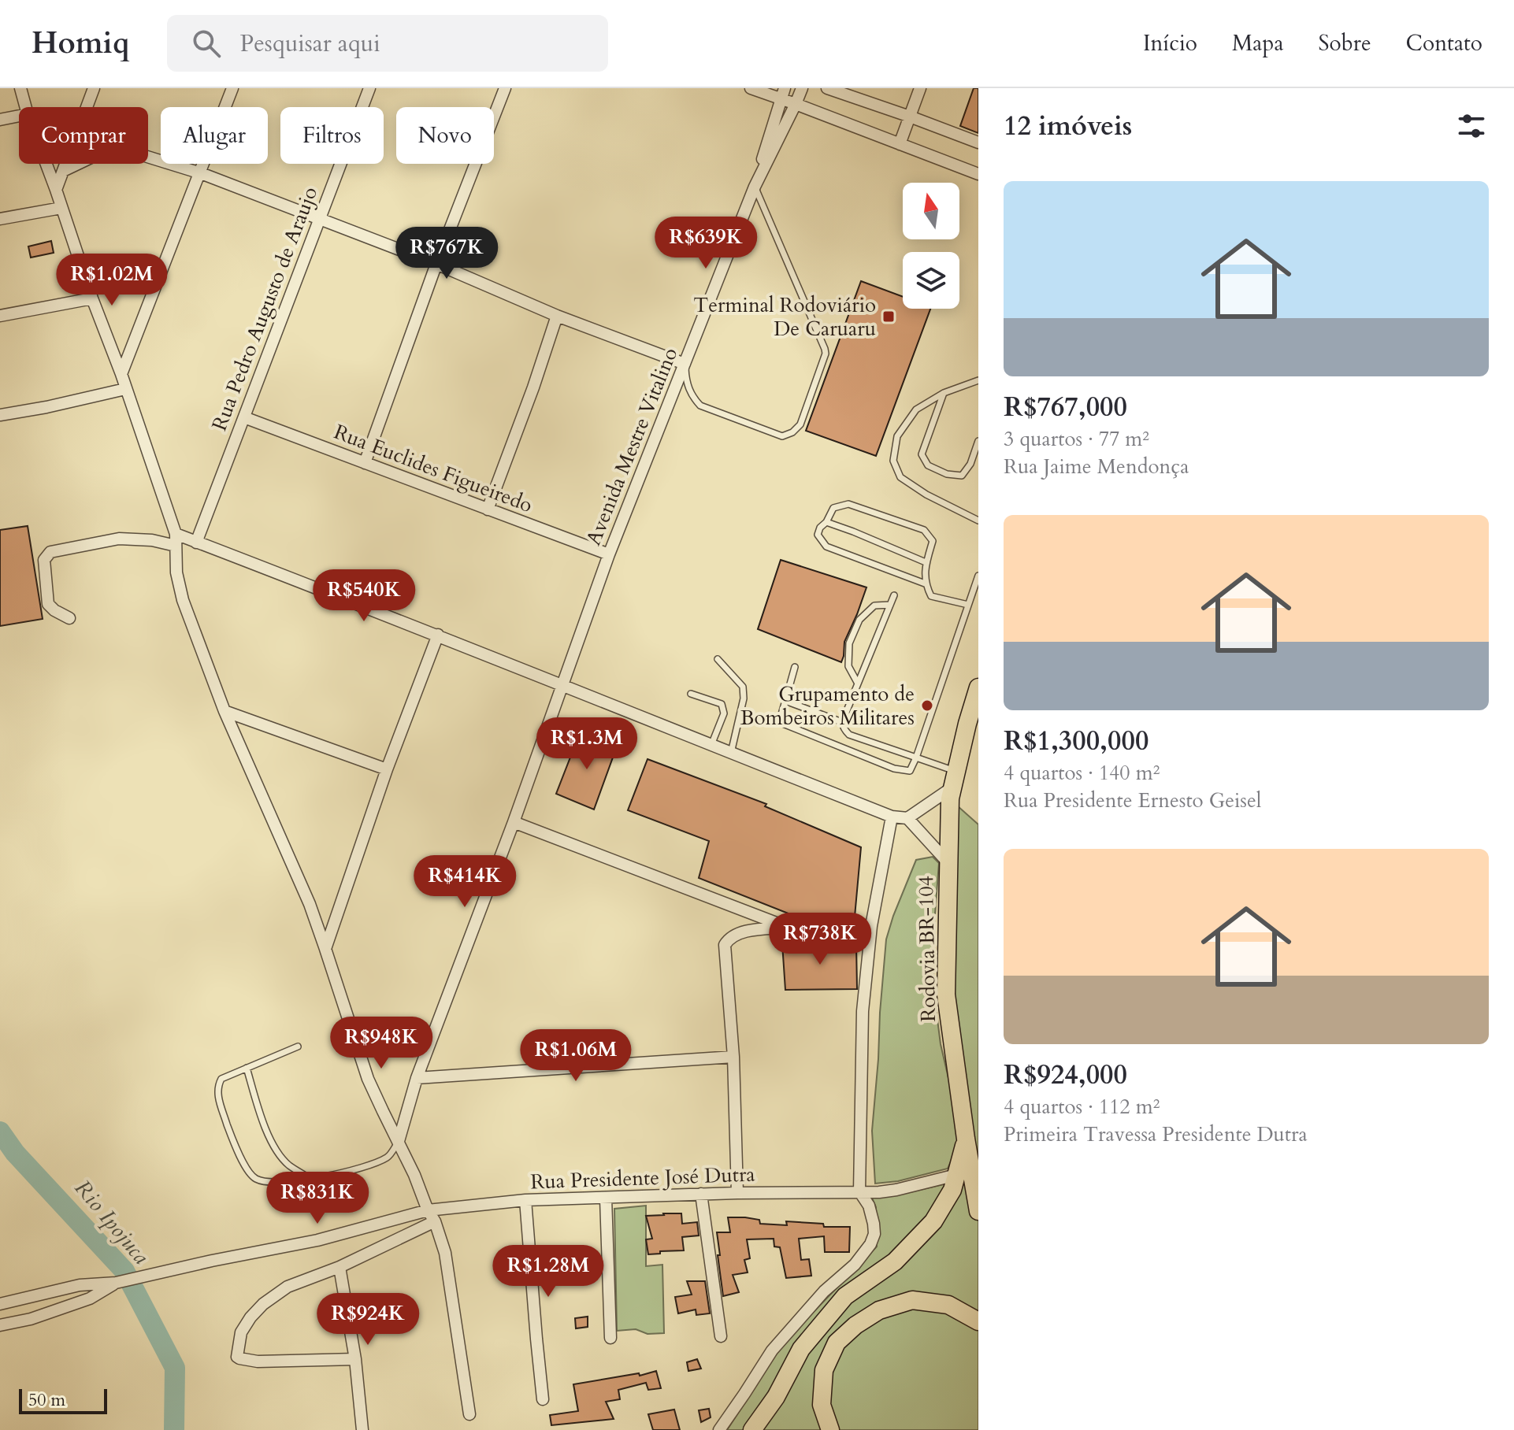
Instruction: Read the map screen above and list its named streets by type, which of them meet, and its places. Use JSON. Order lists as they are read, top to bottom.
{
  "streets": {
    "highway": ["Rodovia BR-104"],
    "street": [
      "Rua Pedro Augusto de Araujo",
      "Avenida Mestre Vitalino",
      "Rua Euclides Figueiredo",
      "Rua Presidente José Dutra"
    ]
  },
  "crossings": [
    ["Rua Pedro Augusto de Araujo", "Rua Euclides Figueiredo"],
    ["Avenida Mestre Vitalino", "Rua Euclides Figueiredo"]
  ],
  "water": ["Rio Ipojuca"],
  "places": {
    "transit": ["Terminal Rodoviário De Caruaru"],
    "other": ["Grupamento de Bombeiros Militares"]
  },
  "scale_bar": "50 m",
  "north": "top",
  "page": {
    "header": "Homiq",
    "search": "Pesquisar aqui",
    "nav": [
      "Início",
      "Mapa",
      "Sobre",
      "Contato"
    ],
    "heading": "12 imóveis",
    "chip": [
      "Comprar",
      "Alugar",
      "Filtros",
      "Novo"
    ],
    "list": [
      {
        "name": "R$767,000",
        "note": "3 quartos · 77 m² · Rua Jaime Mendonça"
      },
      {
        "name": "R$1,300,000",
        "note": "4 quartos · 140 m² · Rua Presidente Ernesto Geisel"
      },
      {
        "name": "R$924,000",
        "note": "4 quartos · 112 m² · Primeira Travessa Presidente Dutra"
      }
    ],
    "price": [
      "R$639K",
      "R$767K",
      "R$1.02M",
      "R$540K",
      "R$1.3M",
      "R$414K",
      "R$738K",
      "R$948K",
      "R$1.06M",
      "R$831K",
      "R$1.28M",
      "R$924K"
    ],
    "scale": "50 m"
  }
}
